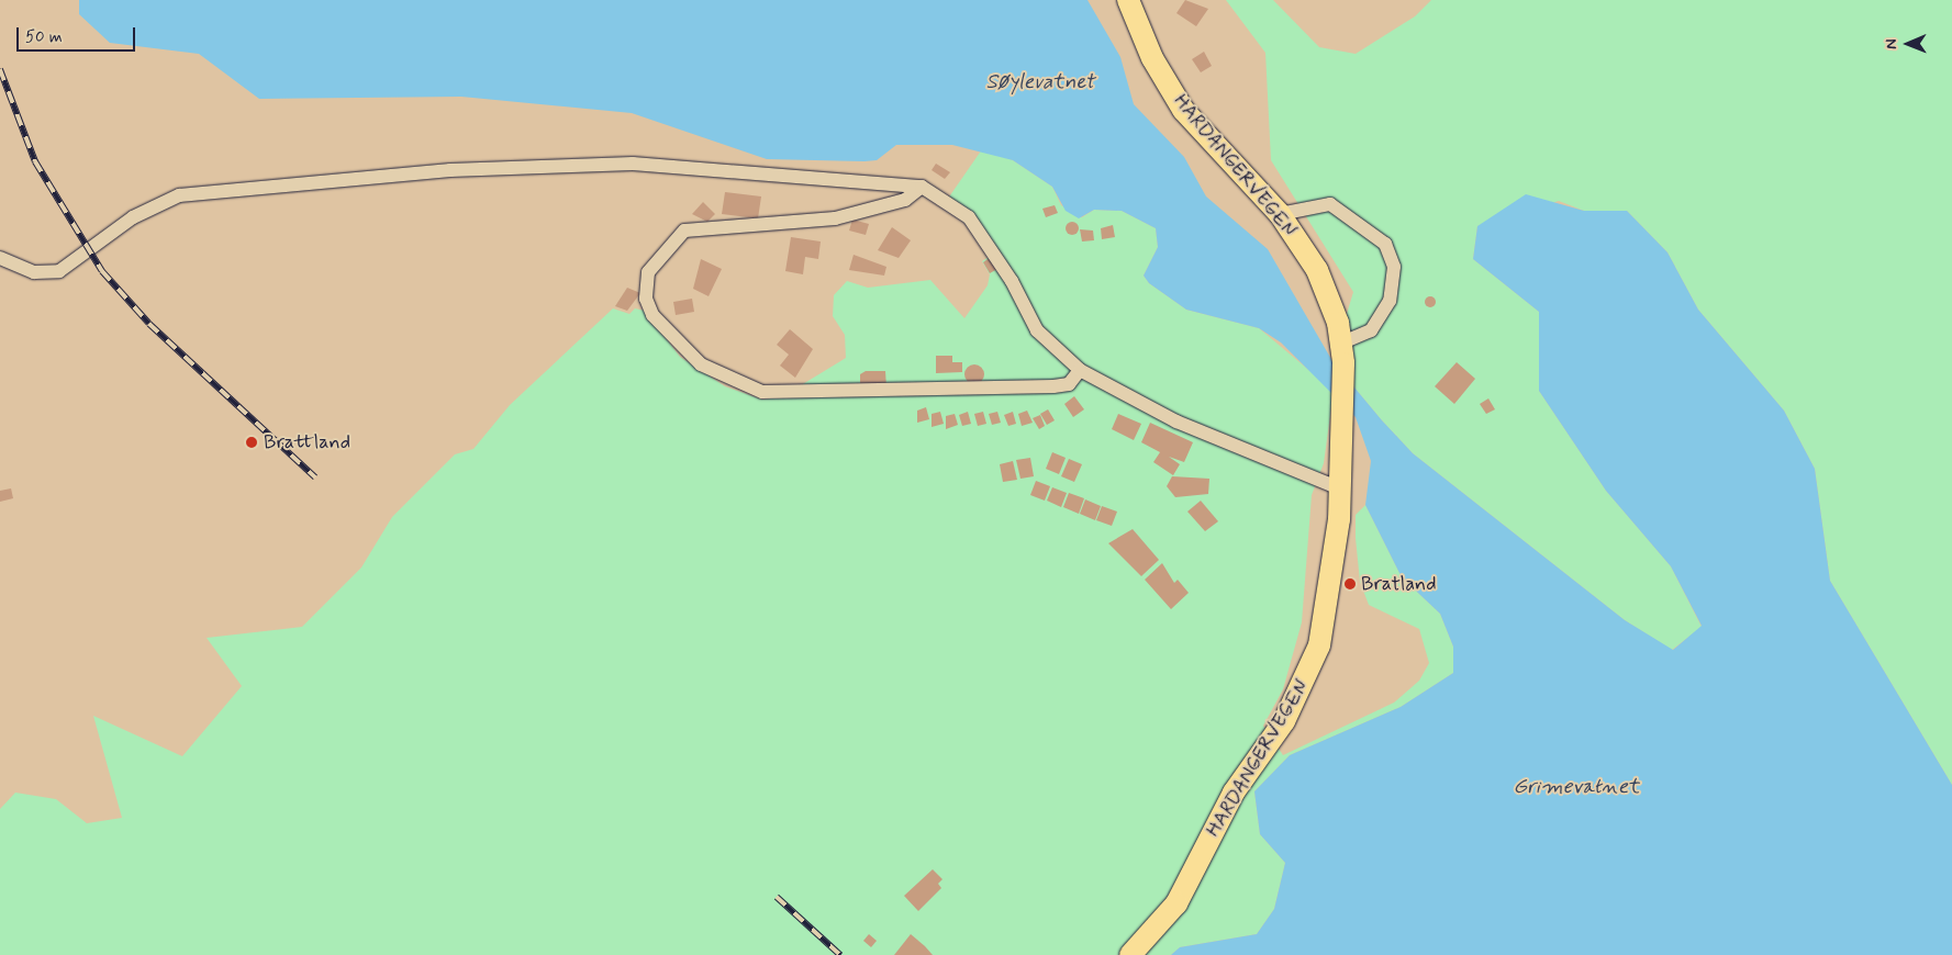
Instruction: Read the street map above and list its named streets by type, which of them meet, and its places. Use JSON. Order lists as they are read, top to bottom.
{
  "streets": {
    "main road": ["HARDANGERVEGEN"]
  },
  "water": ["Søylevatnet", "Grimevatnet"],
  "places": ["Brattland", "Bratland"],
  "scale_bar": "50 m",
  "north": "left"
}
